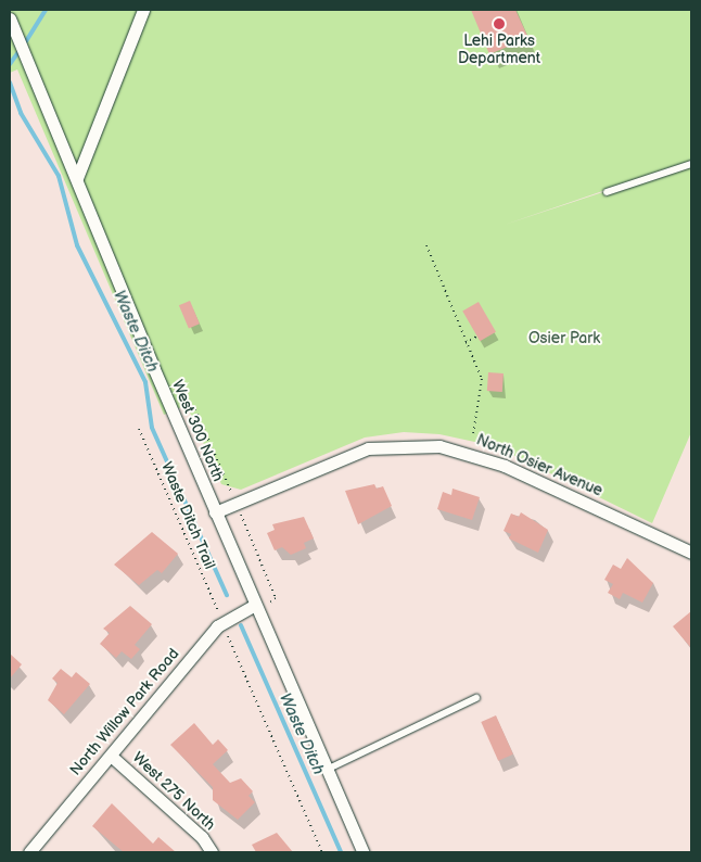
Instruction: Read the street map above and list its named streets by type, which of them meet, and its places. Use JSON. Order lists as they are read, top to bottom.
{
  "streets": {
    "street": [
      "West 300 North",
      "North Osier Avenue",
      "North Willow Park Road",
      "West 275 North"
    ],
    "path": ["Waste Ditch Trail"]
  },
  "crossings": [
    ["West 300 North", "North Osier Avenue"],
    ["West 300 North", "North Willow Park Road"],
    ["North Willow Park Road", "West 275 North"]
  ],
  "water": ["Waste Ditch"],
  "parks": ["Osier Park"],
  "places": ["Lehi Parks Department"]
}
